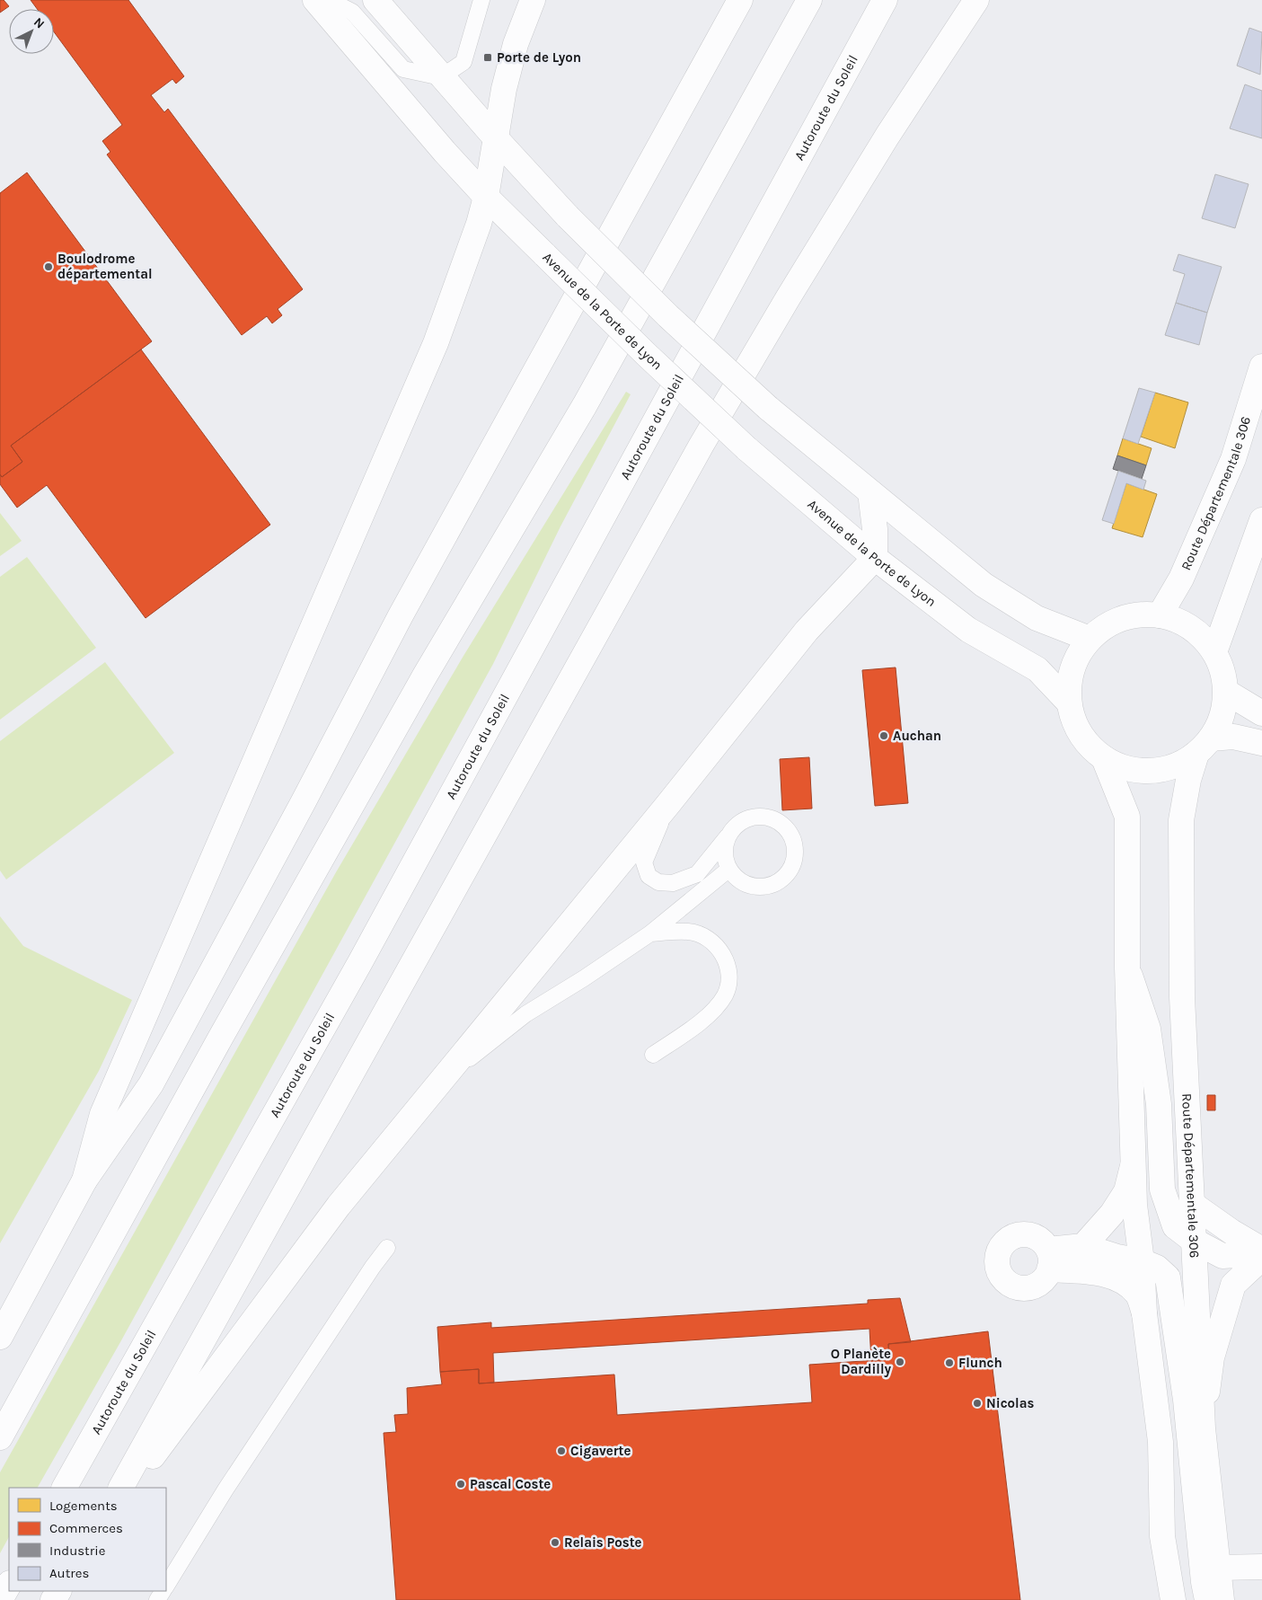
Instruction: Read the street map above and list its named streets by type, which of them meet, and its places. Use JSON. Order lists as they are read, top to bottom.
{
  "streets": {
    "main road": ["Autoroute du Soleil", "Avenue de la Porte de Lyon", "Route Départementale 306"]
  },
  "crossings": [
    ["Avenue de la Porte de Lyon", "Route Départementale 306"]
  ],
  "places": {
    "transit": ["Porte de Lyon"],
    "other": [
      "Boulodrome départemental",
      "Auchan",
      "O Planète Dardilly",
      "Flunch",
      "Nicolas",
      "Cigaverte",
      "Pascal Coste",
      "Relais Poste"
    ]
  },
  "legend": [
    "Logements",
    "Commerces",
    "Industrie",
    "Autres"
  ],
  "north": "top right"
}
